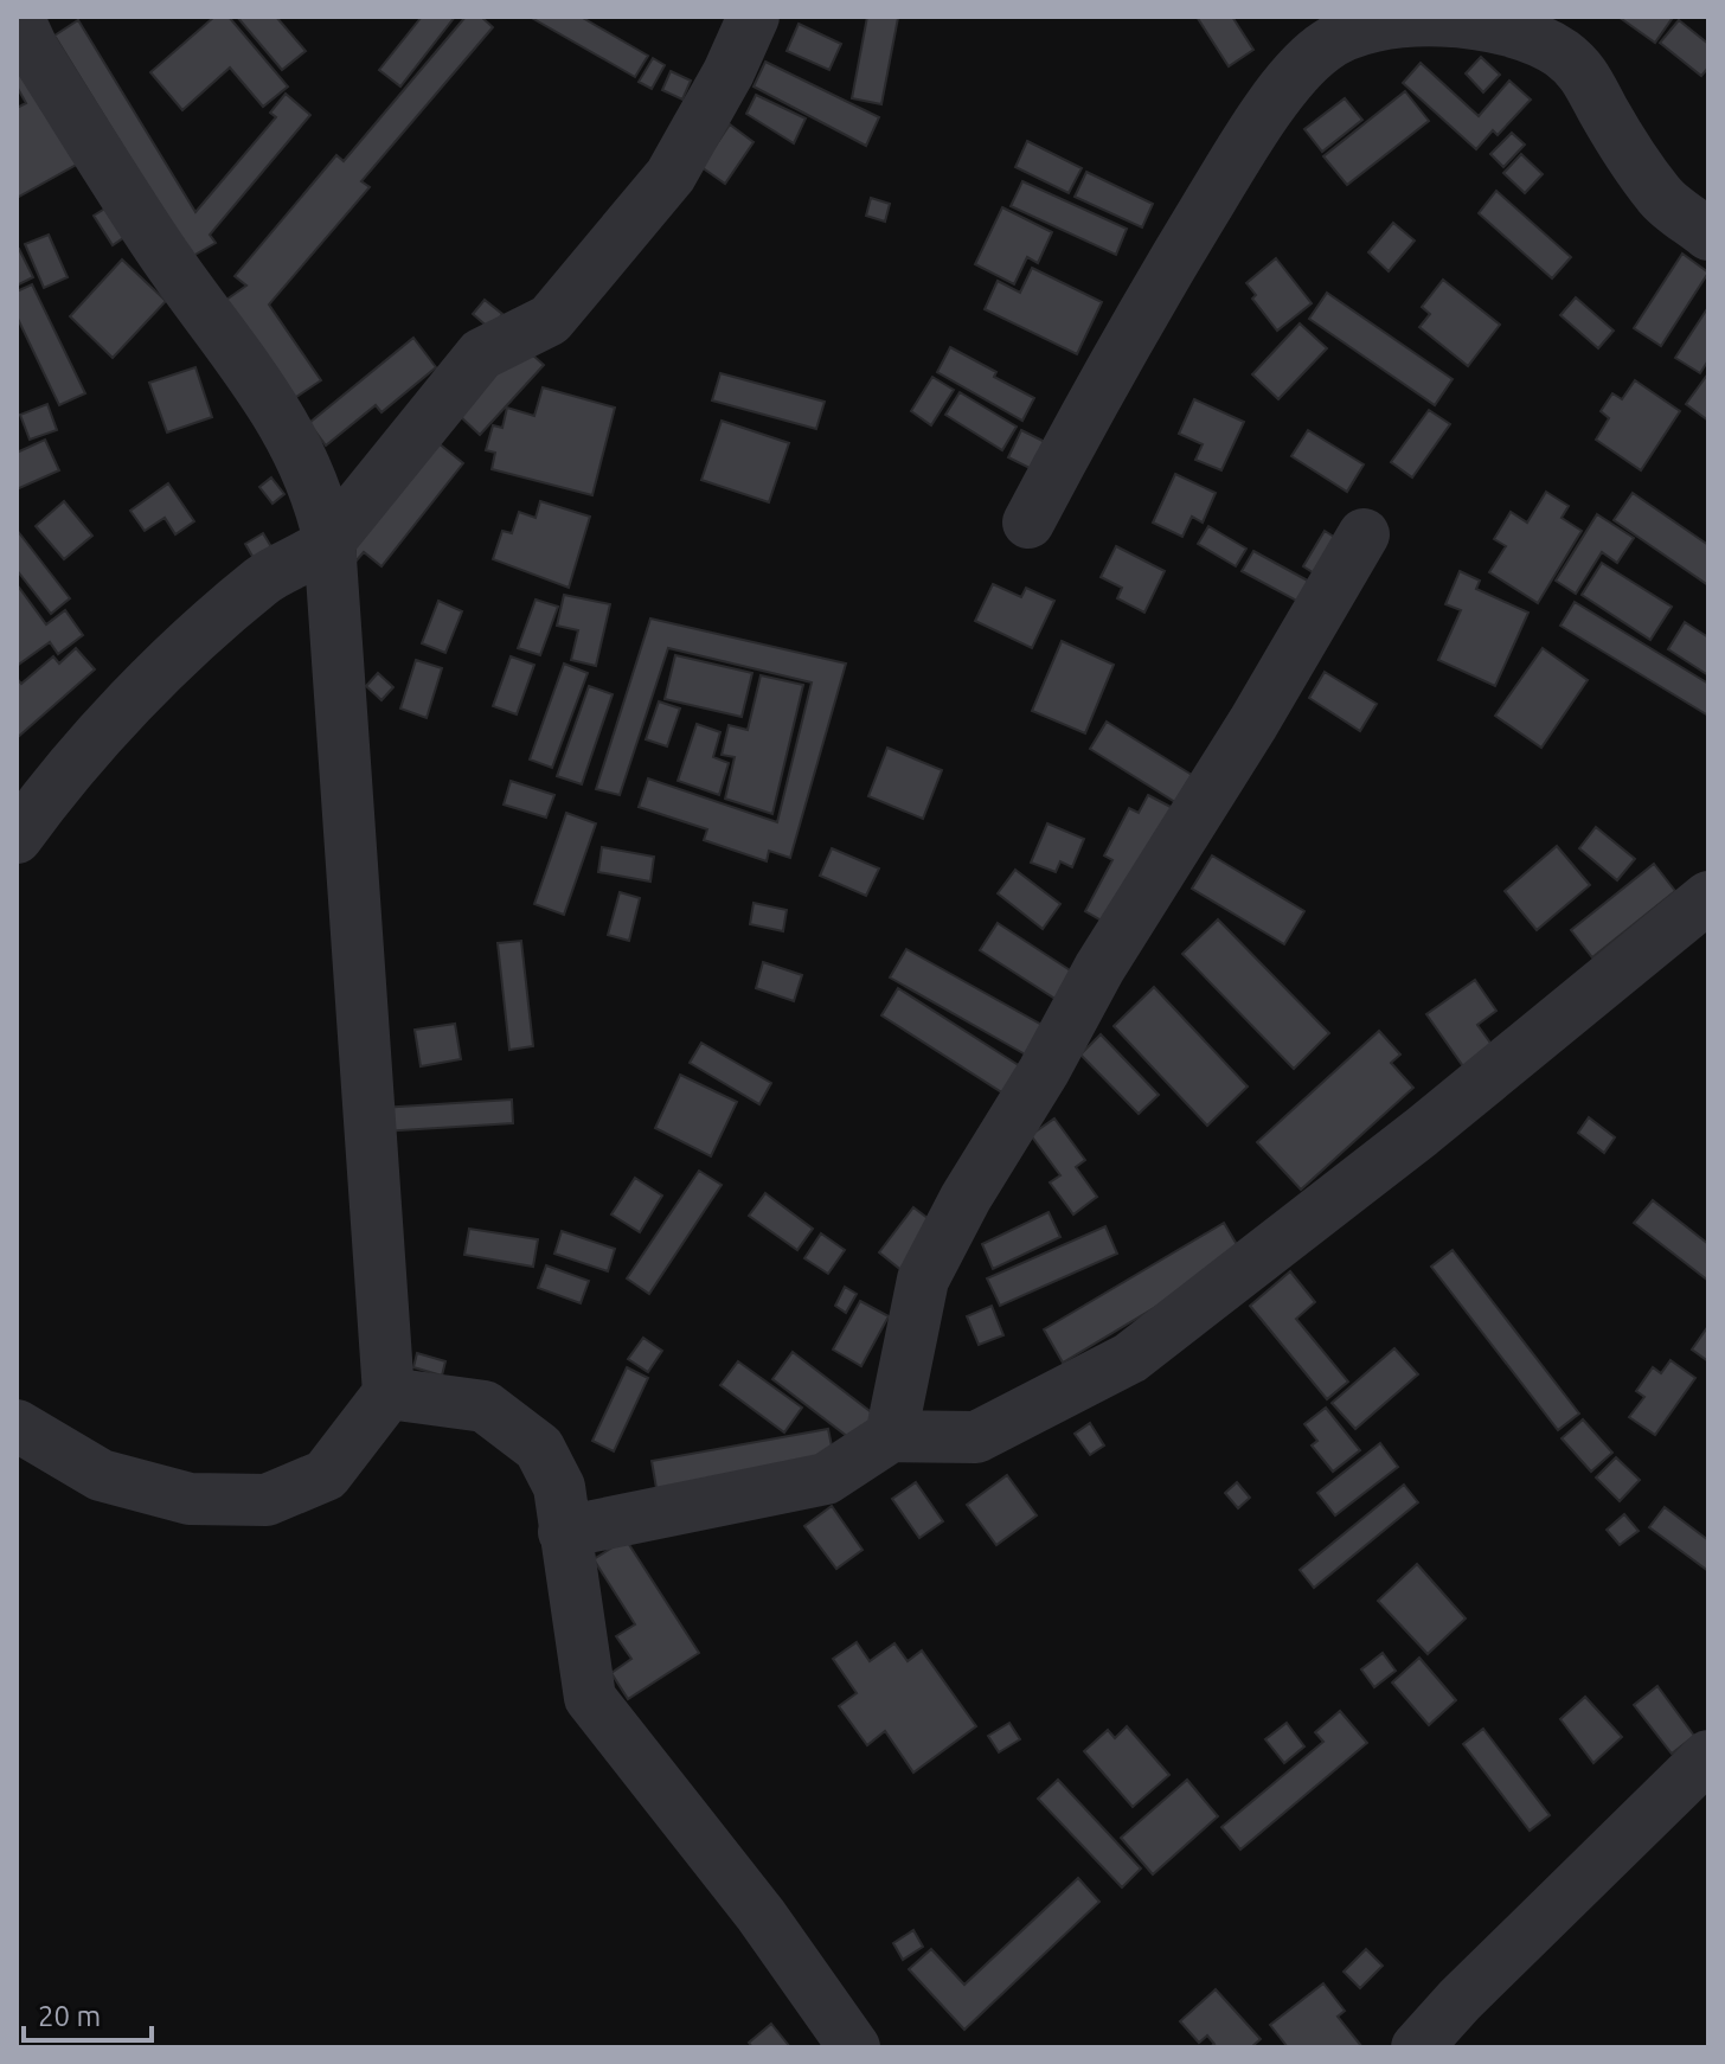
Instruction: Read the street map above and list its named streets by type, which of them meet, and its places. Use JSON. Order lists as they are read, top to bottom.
{
  "scale_bar": "20 m"
}
